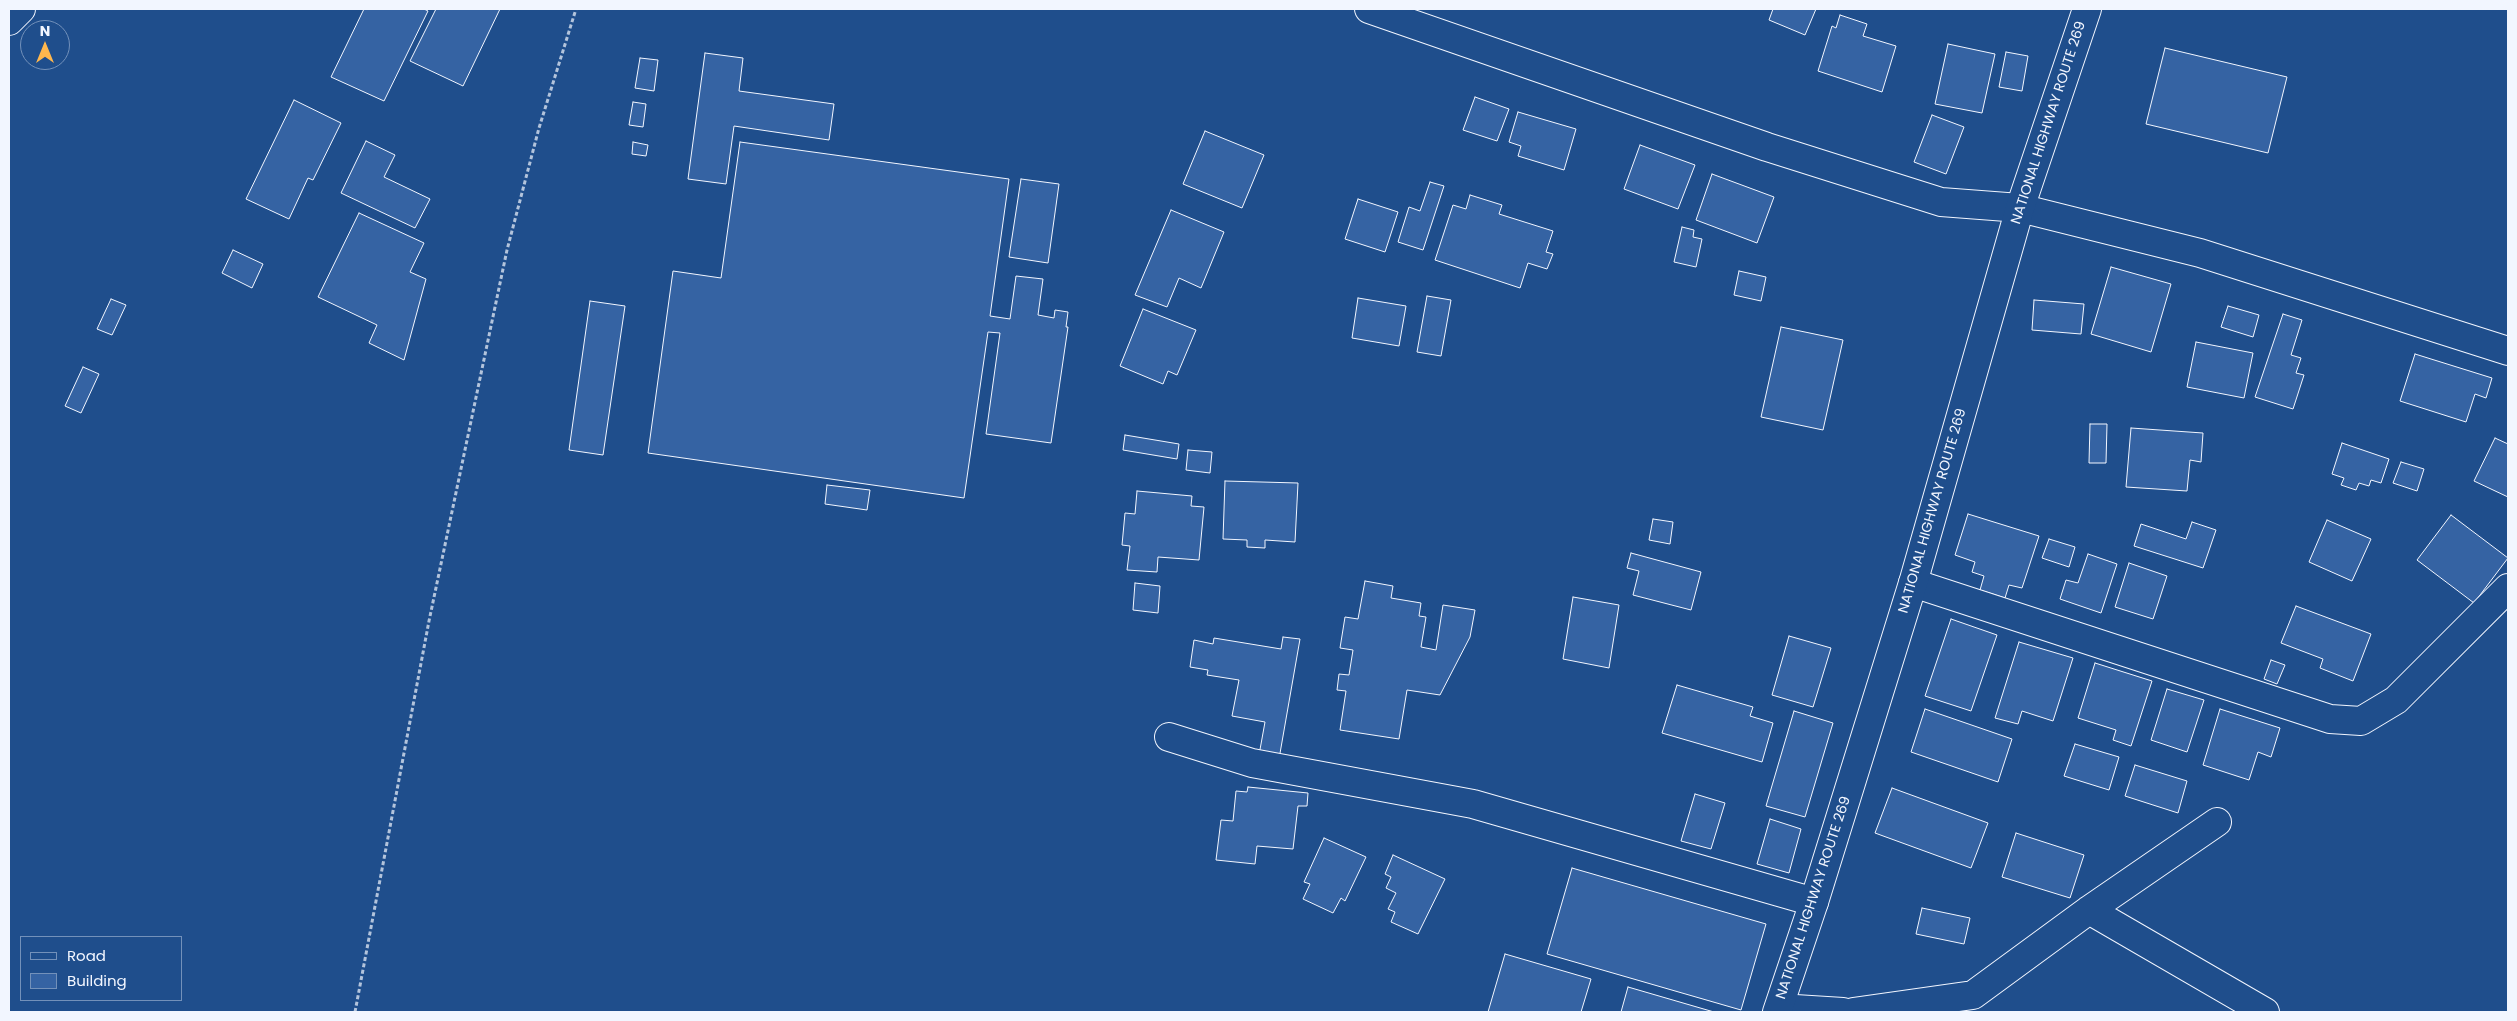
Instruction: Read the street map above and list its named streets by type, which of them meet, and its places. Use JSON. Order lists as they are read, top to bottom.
{
  "streets": {
    "main road": ["NATIONAL HIGHWAY ROUTE 269"]
  },
  "legend": ["Road", "Building"],
  "north": "top"
}
